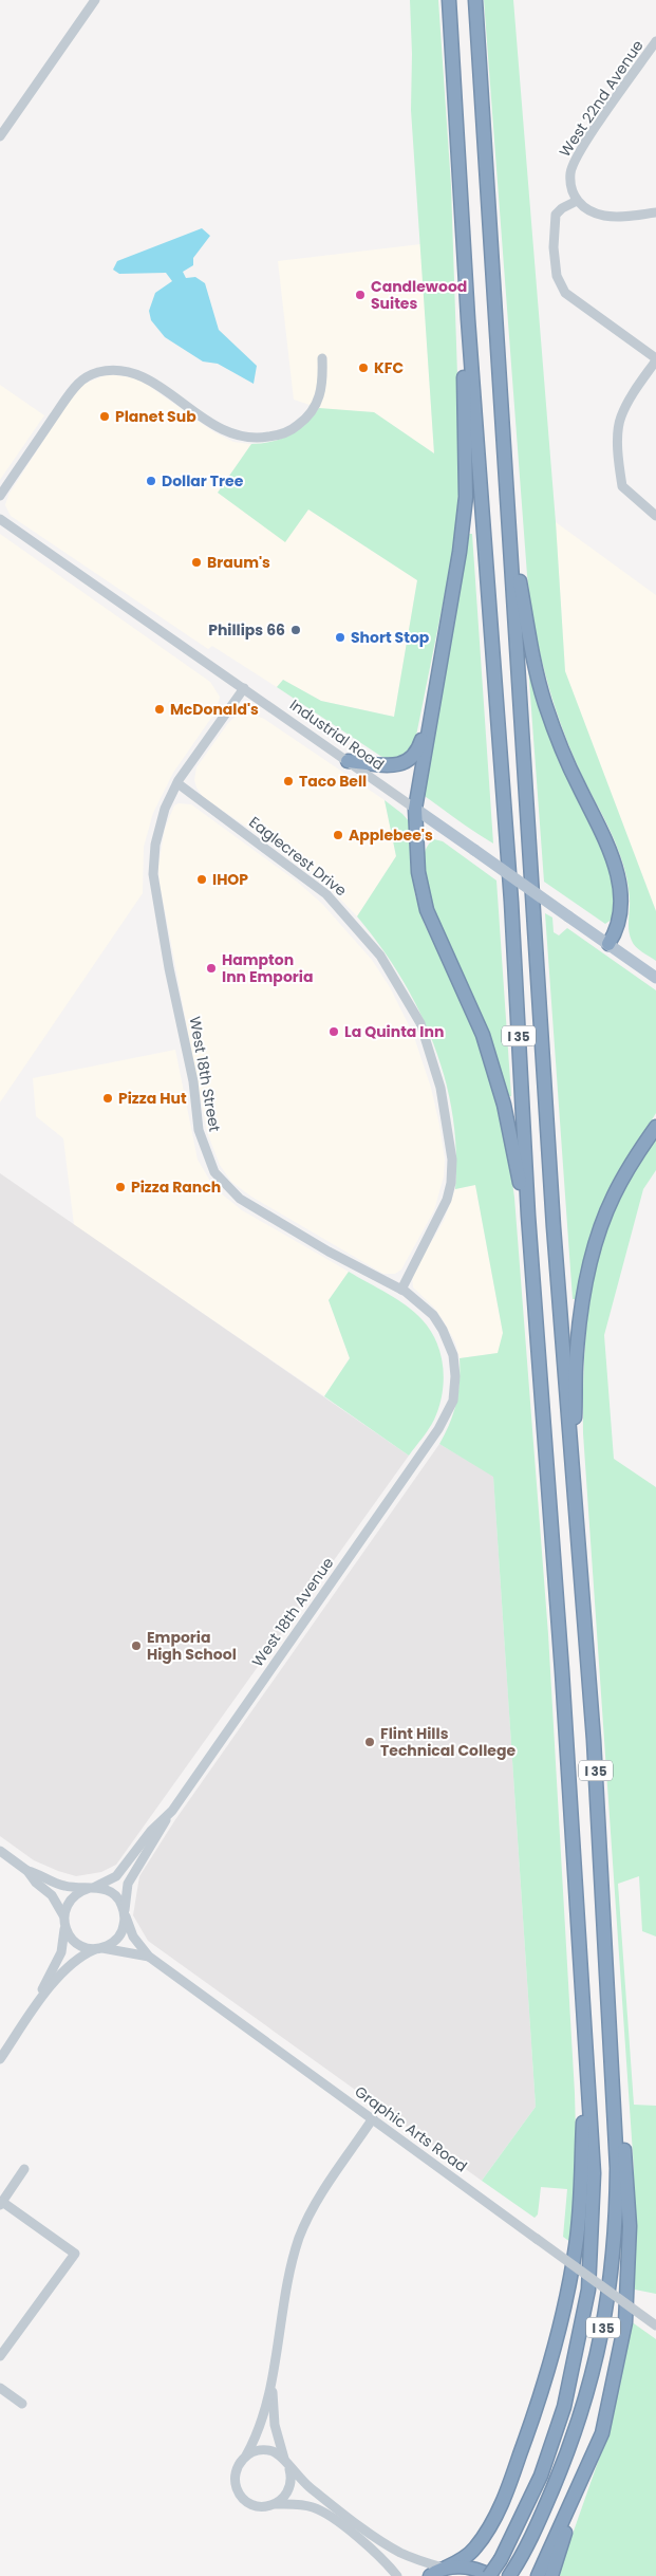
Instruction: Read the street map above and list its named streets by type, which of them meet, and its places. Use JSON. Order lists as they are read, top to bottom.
{
  "streets": {
    "highway": ["I 35"],
    "main road": ["Industrial Road"],
    "street": [
      "West 22nd Avenue",
      "Eaglecrest Drive",
      "West 18th Street",
      "West 18th Avenue",
      "Graphic Arts Road"
    ]
  },
  "crossings": [
    ["Industrial Road", "West 18th Street"],
    ["Eaglecrest Drive", "West 18th Street"],
    ["West 18th Street", "West 18th Avenue"],
    ["West 18th Avenue", "Graphic Arts Road"]
  ],
  "places": [
    "Candlewood Suites",
    "KFC",
    "Planet Sub",
    "Dollar Tree",
    "Braum's",
    "Phillips 66",
    "Short Stop",
    "McDonald's",
    "Taco Bell",
    "Applebee's",
    "IHOP",
    "Hampton Inn Emporia",
    "La Quinta Inn",
    "Pizza Hut",
    "Pizza Ranch",
    "Emporia High School",
    "Flint Hills Technical College"
  ]
}
